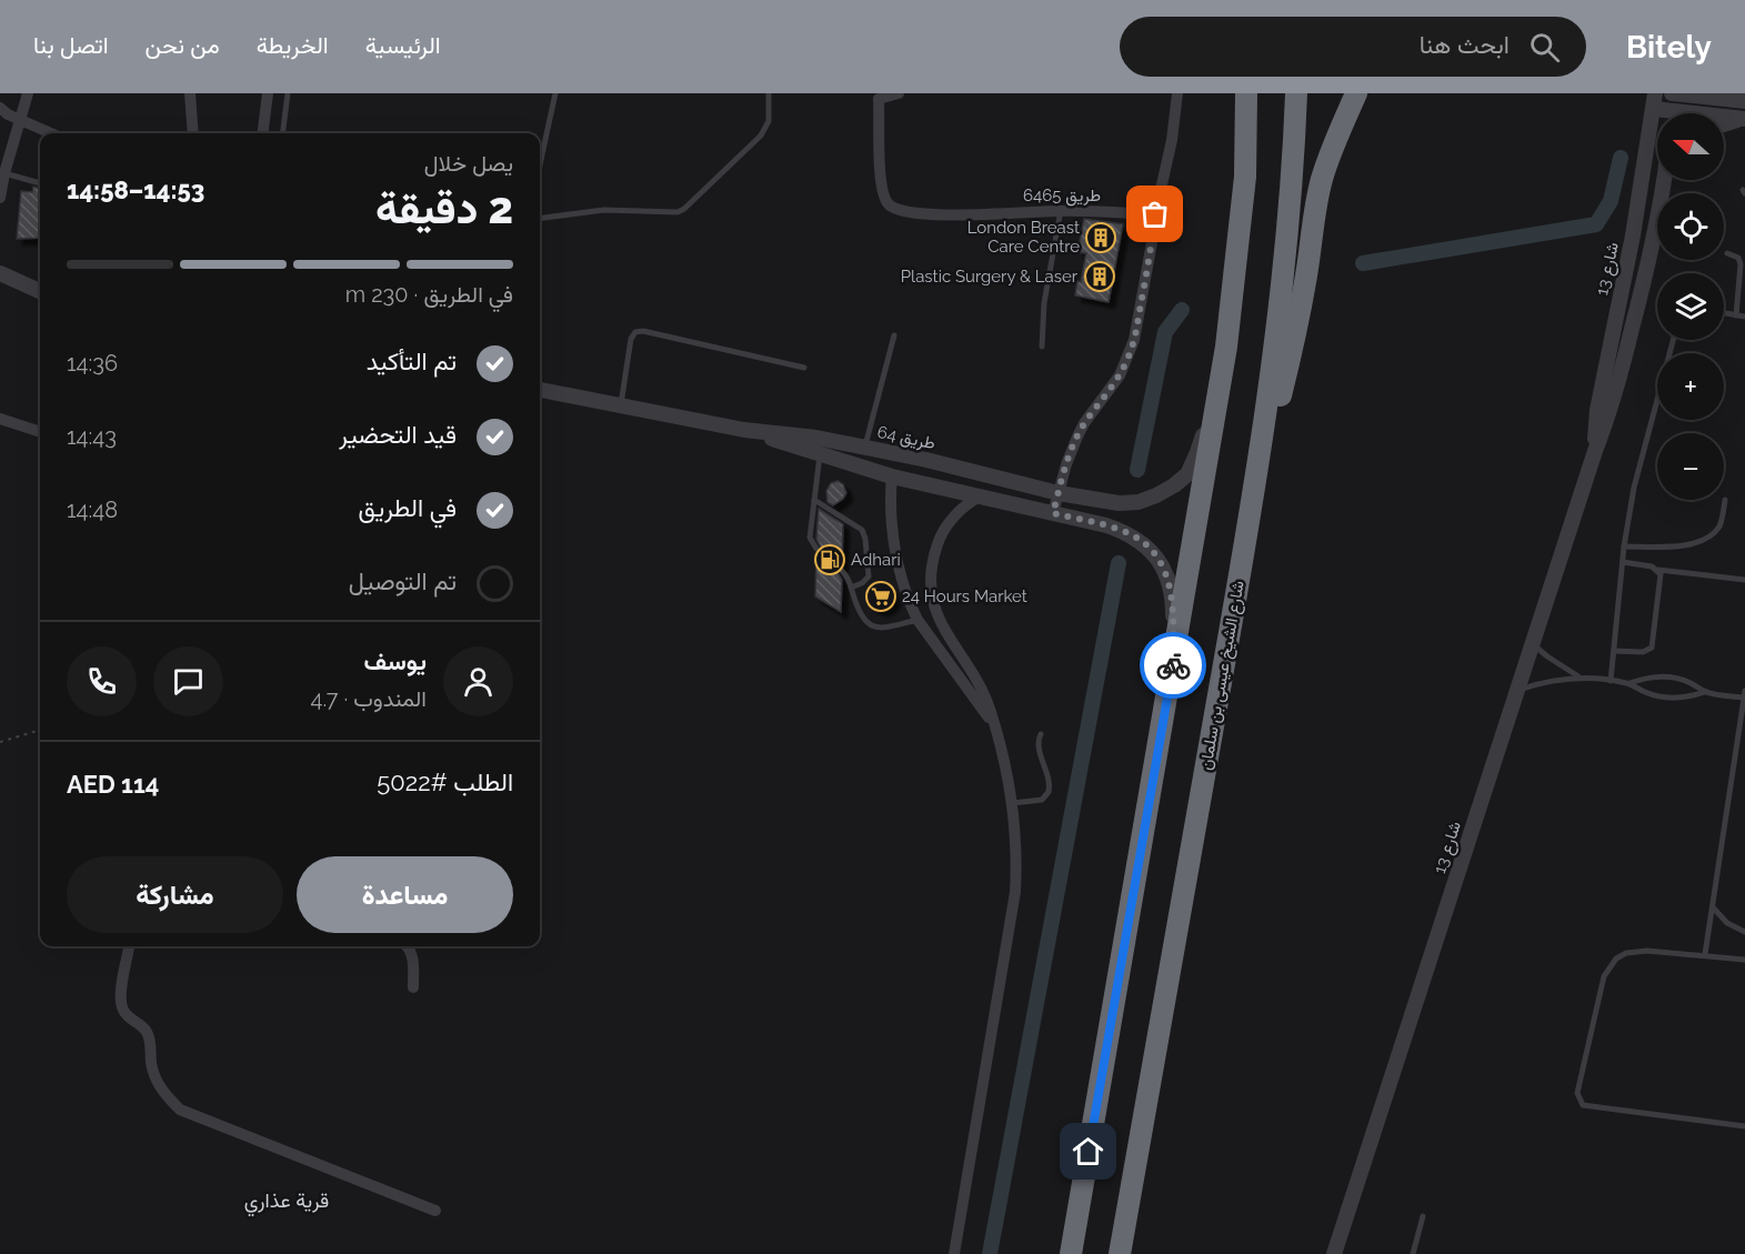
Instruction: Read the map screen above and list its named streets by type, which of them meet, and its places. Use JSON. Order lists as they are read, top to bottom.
{
  "streets": {
    "highway": ["شارع الشيخ عيسى بن سلمان"],
    "street": ["طريق 6465", "شارع 13", "طريق 64"]
  },
  "districts": ["قرية عذاري"],
  "places": {
    "building": ["London Breast Care Centre", "Plastic Surgery & Laser"],
    "fuel station": ["Adhari"],
    "supermarket": ["24 Hours Market"]
  },
  "north": "left",
  "page": {
    "header": "Bitely",
    "search": "ابحث هنا",
    "nav": [
      "الرئيسية",
      "الخريطة",
      "من نحن",
      "اتصل بنا"
    ],
    "map_buttons": ["+", "−"],
    "heading": ["2 دقيقة", "يصل خلال", "14:53–14:58"],
    "panel": [
      "يوسف",
      "المندوب · 4.7",
      "الطلب #5022",
      "AED 114"
    ],
    "bar": "في الطريق · 230 m",
    "list": [
      ["تم التأكيد", "14:36"],
      ["قيد التحضير", "14:43"],
      ["في الطريق", "14:48"],
      "تم التوصيل"
    ],
    "buttons": ["مساعدة", "مشاركة"]
  }
}
